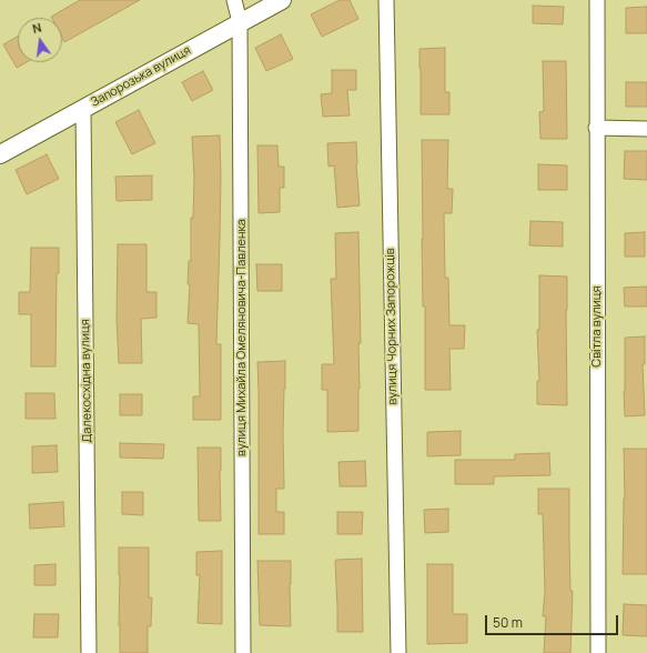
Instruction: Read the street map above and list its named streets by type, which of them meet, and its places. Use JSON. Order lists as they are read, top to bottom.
{
  "streets": {
    "street": [
      "Запорозька вулиця",
      "вулиця Чорних Запорожців",
      "Світла вулиця",
      "вулиця Михайла Омеляновича-Павленка",
      "Далекосхідна вулиця"
    ]
  },
  "crossings": [
    ["Запорозька вулиця", "вулиця Михайла Омеляновича-Павленка"],
    ["Запорозька вулиця", "Далекосхідна вулиця"]
  ],
  "scale_bar": "50 m",
  "north": "top"
}
